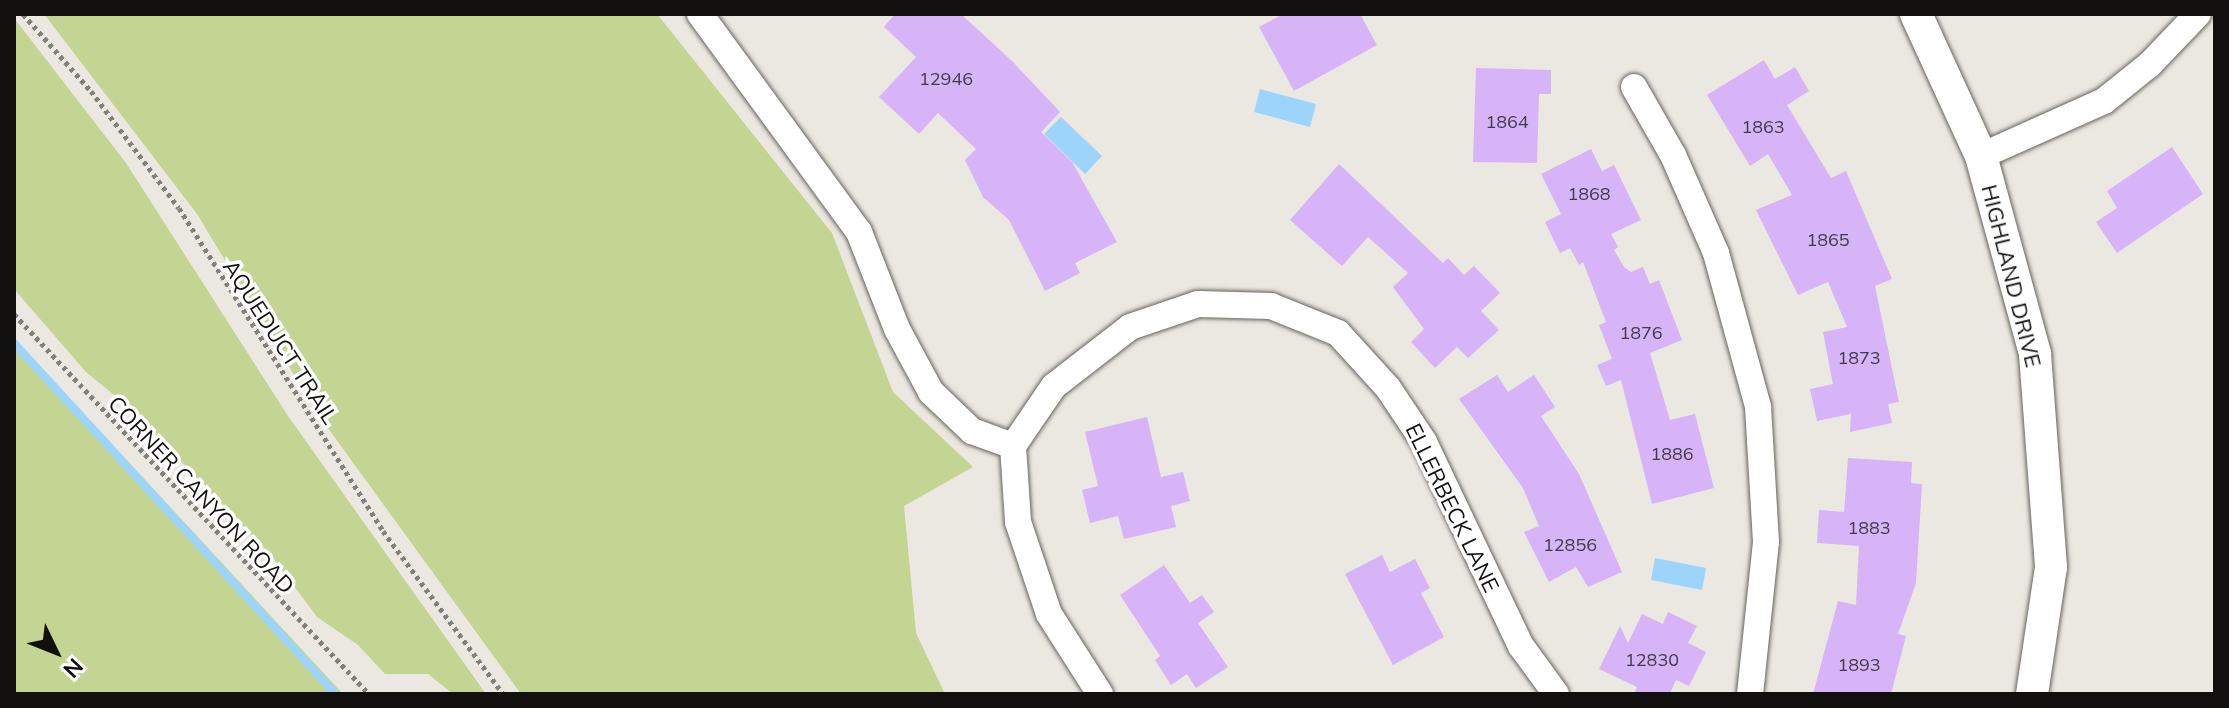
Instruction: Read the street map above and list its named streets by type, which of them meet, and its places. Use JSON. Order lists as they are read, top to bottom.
{
  "streets": {
    "street": ["HIGHLAND DRIVE", "ELLERBECK LANE"],
    "path": ["AQUEDUCT TRAIL", "CORNER CANYON ROAD"]
  },
  "house_numbers": [
    "12946",
    "1864",
    "1863",
    "1868",
    "1865",
    "1876",
    "1873",
    "1886",
    "1883",
    "12856",
    "12830",
    "1893"
  ],
  "north": "bottom right"
}
